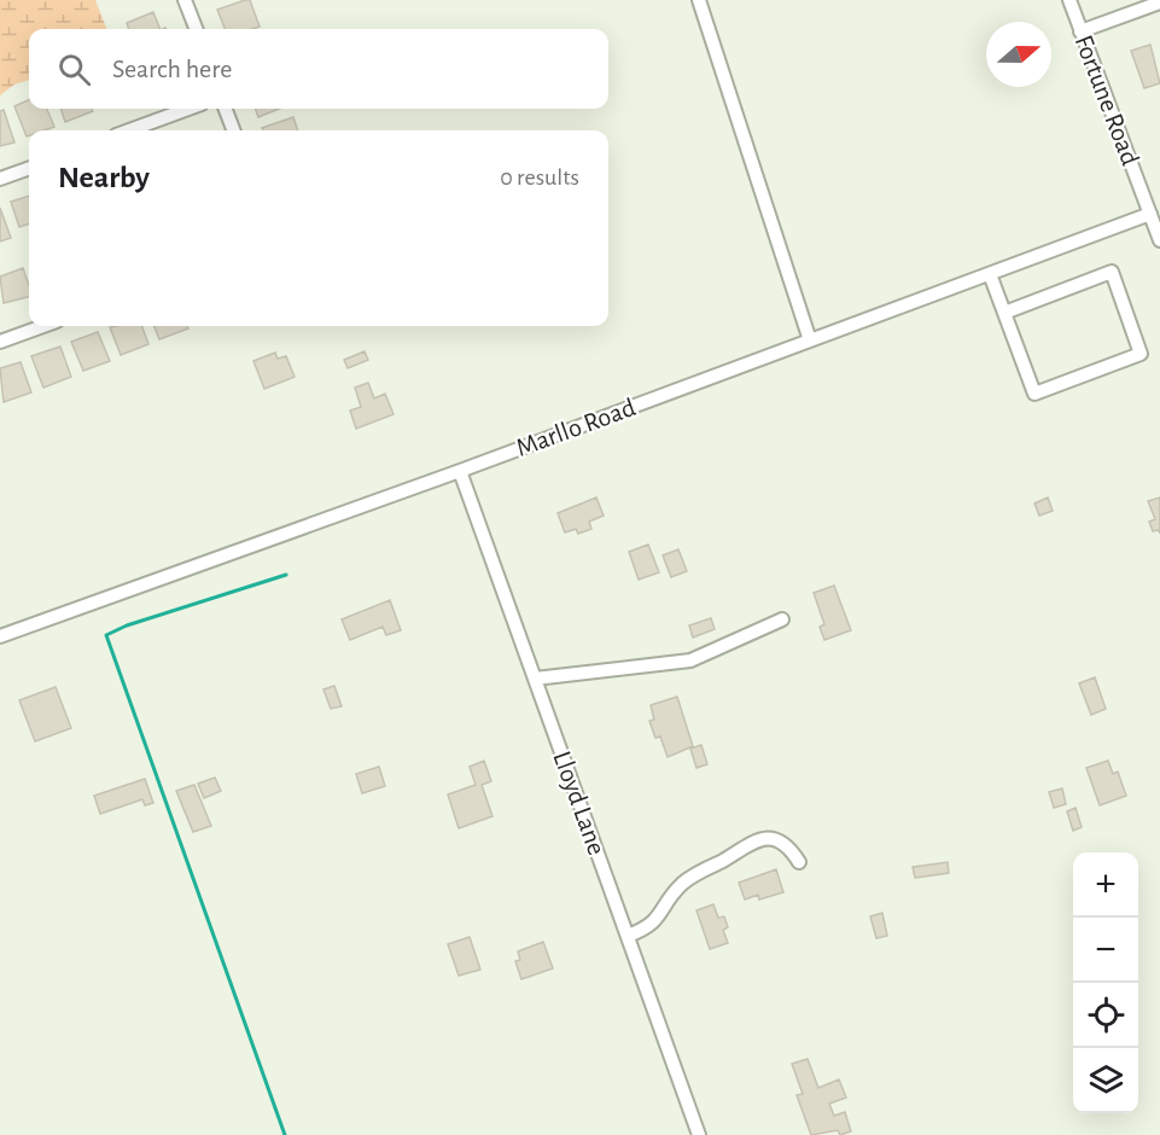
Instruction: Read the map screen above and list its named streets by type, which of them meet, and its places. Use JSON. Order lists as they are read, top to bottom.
{
  "streets": {
    "street": ["Fortune Road", "Marllo Road", "Lloyd Lane"]
  },
  "crossings": [
    ["Fortune Road", "Marllo Road"],
    ["Marllo Road", "Lloyd Lane"]
  ],
  "north": "right",
  "page": {
    "search": "Search here",
    "heading": ["Nearby", "0 results"],
    "map_buttons": ["+", "−"]
  }
}
